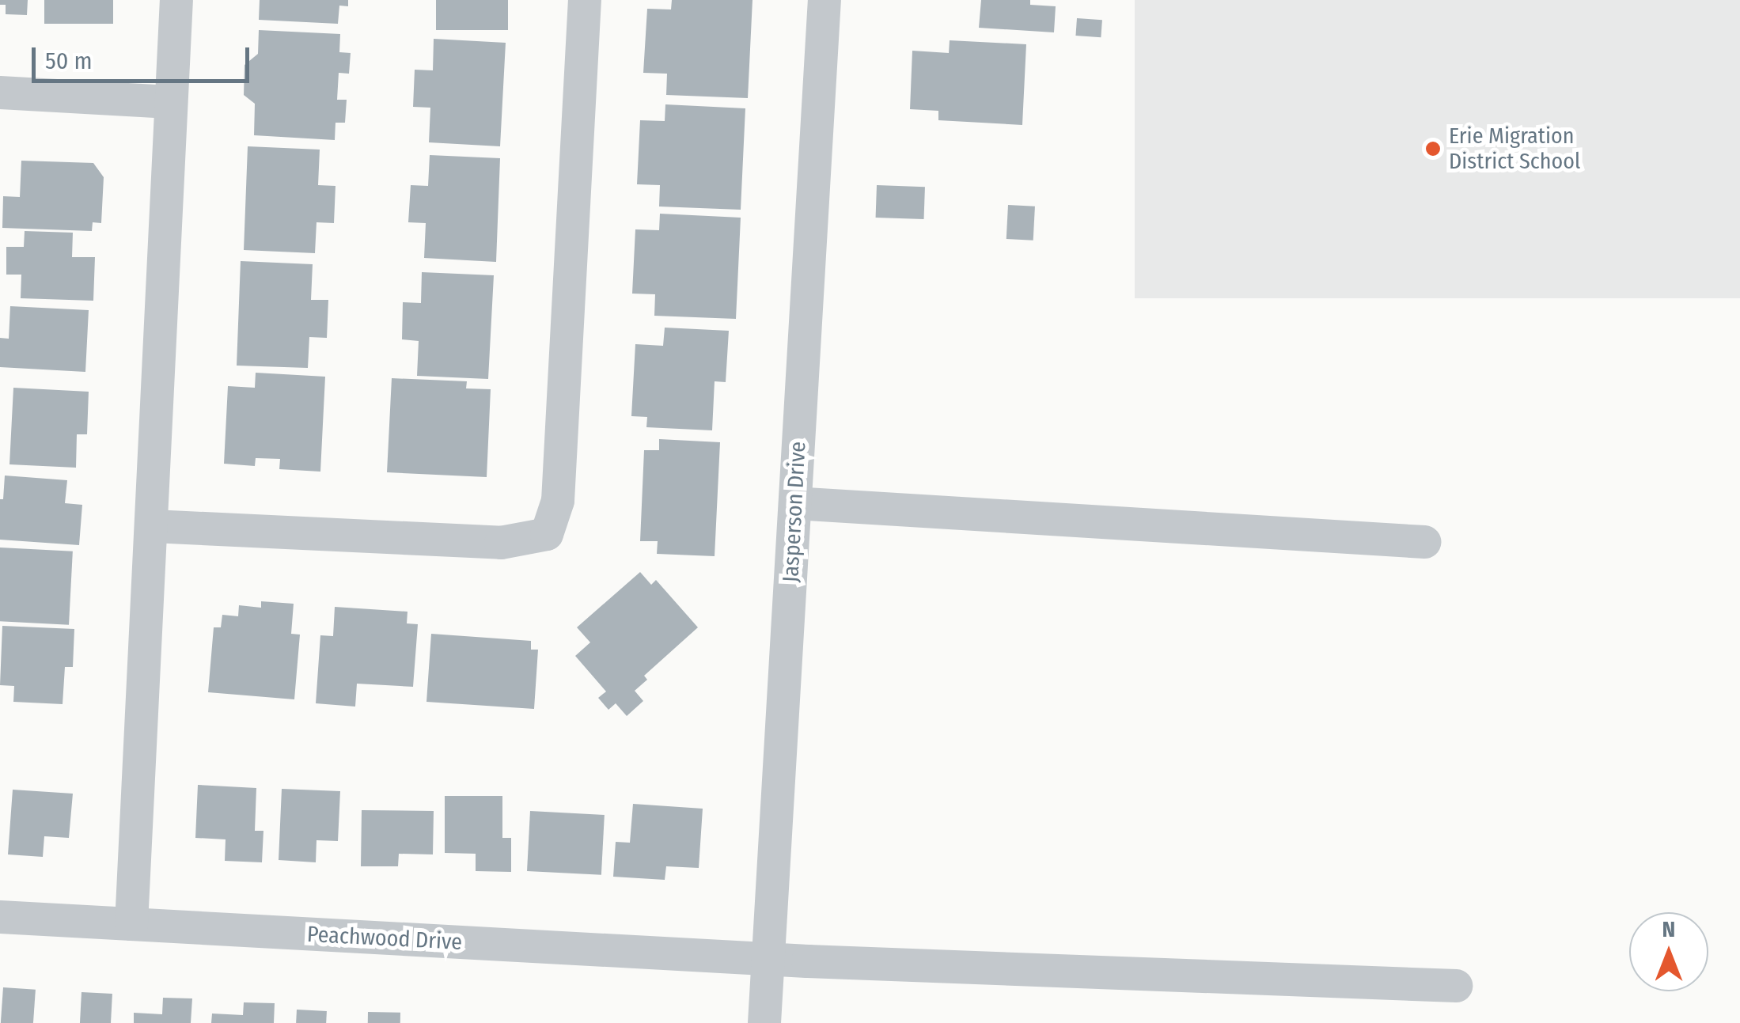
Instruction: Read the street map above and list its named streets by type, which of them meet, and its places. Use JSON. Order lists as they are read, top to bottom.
{
  "streets": {
    "street": ["Jasperson Drive", "Peachwood Drive"]
  },
  "crossings": [
    ["Jasperson Drive", "Peachwood Drive"]
  ],
  "places": ["Erie Migration District School"],
  "scale_bar": "50 m",
  "north": "top"
}
